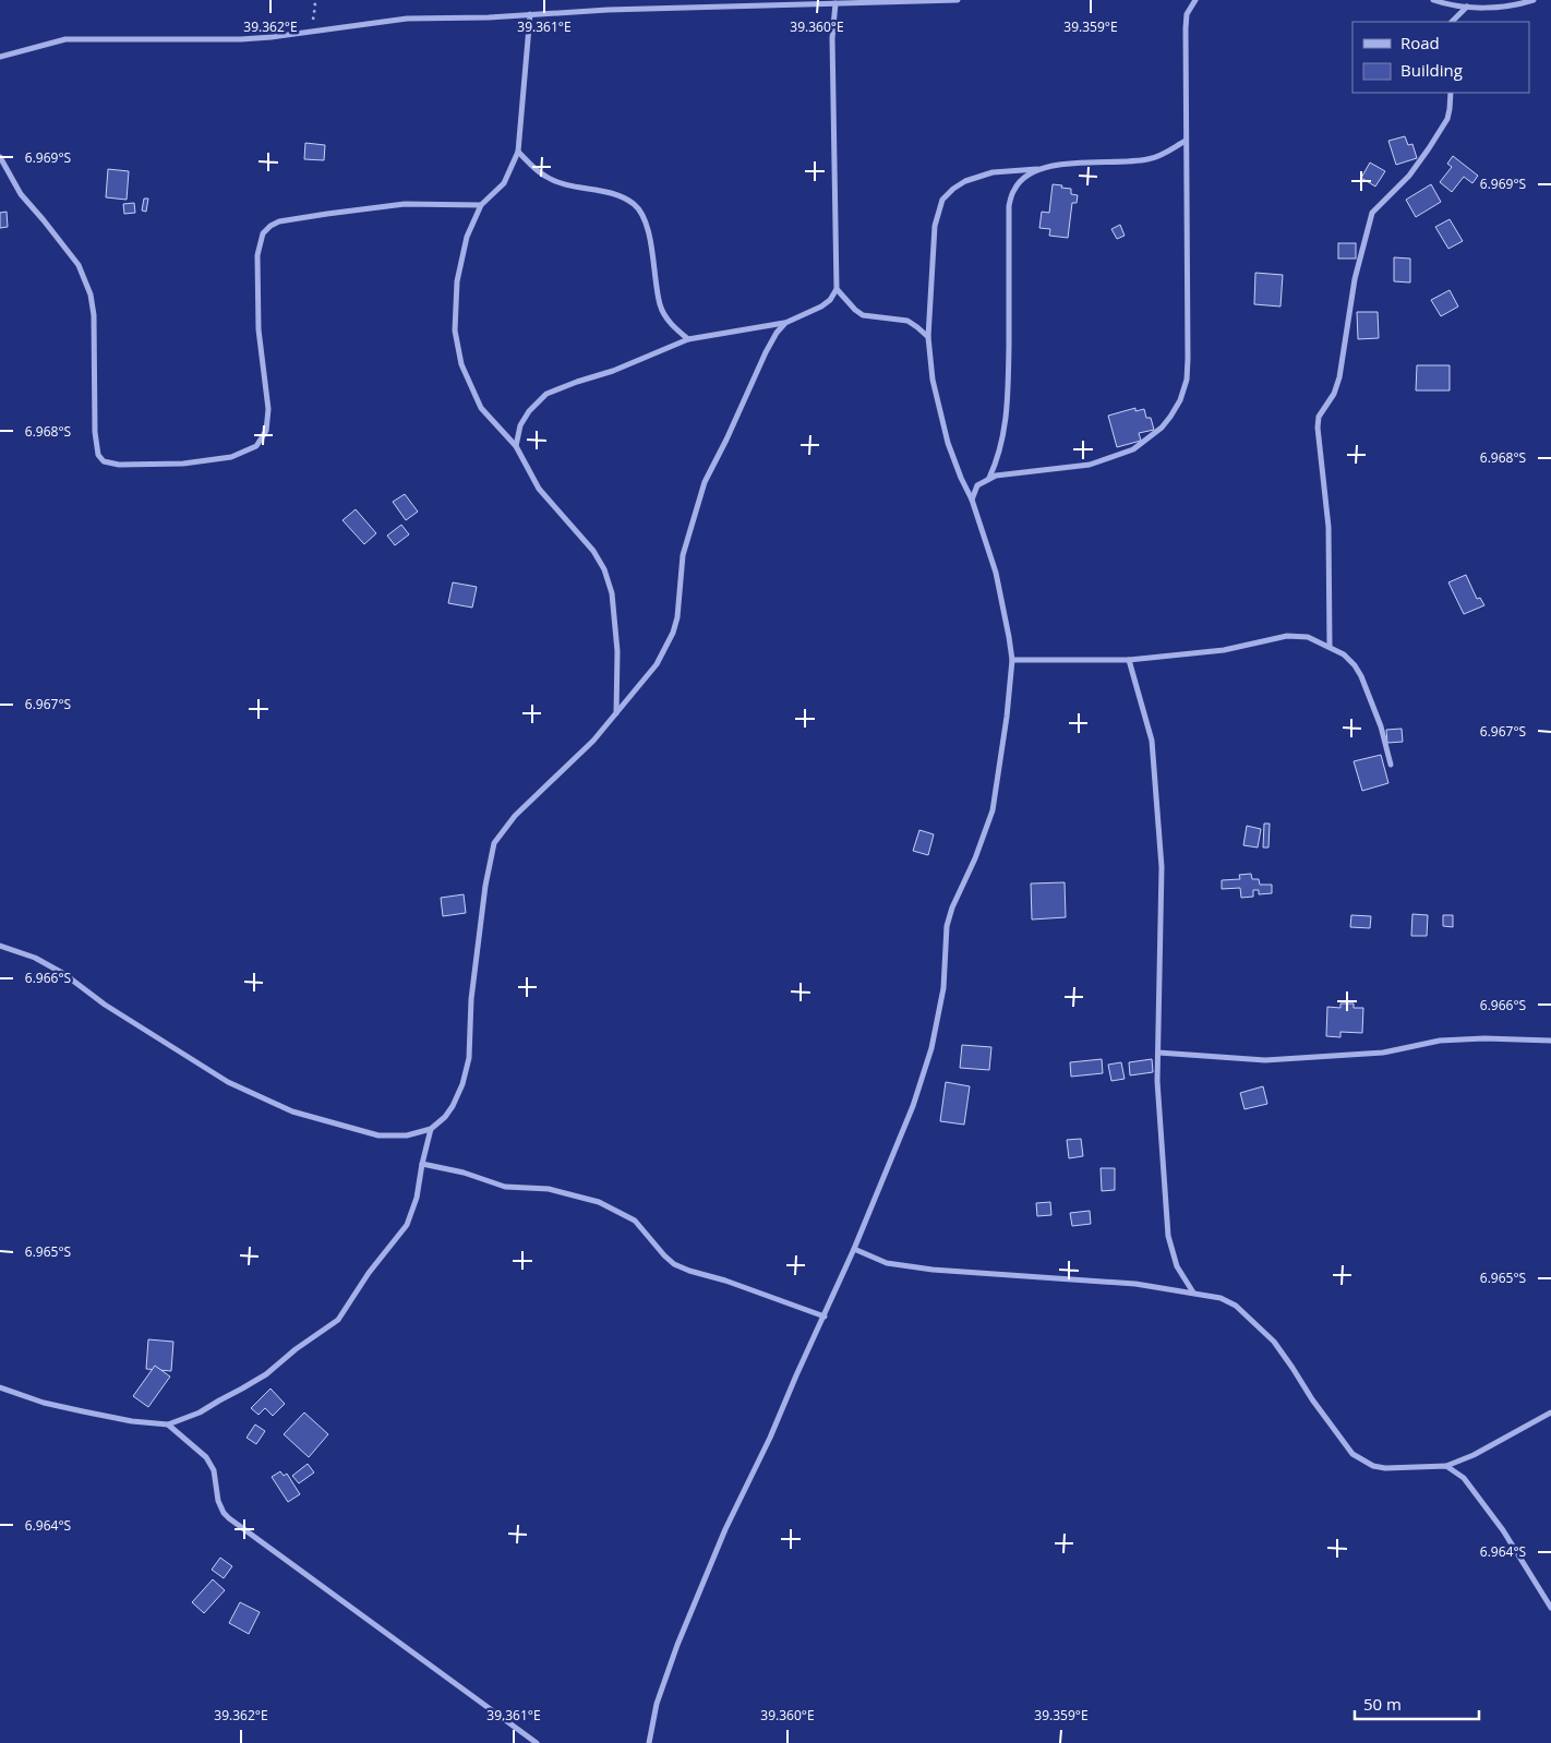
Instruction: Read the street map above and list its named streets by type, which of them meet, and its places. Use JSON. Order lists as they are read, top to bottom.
{
  "legend": ["Road", "Building"],
  "scale_bar": "50 m",
  "coordinates": [
    "39.362°E",
    "39.361°E",
    "39.360°E",
    "39.359°E",
    "6.969°S",
    "6.968°S",
    "6.967°S",
    "6.966°S",
    "6.965°S",
    "6.964°S"
  ]
}
